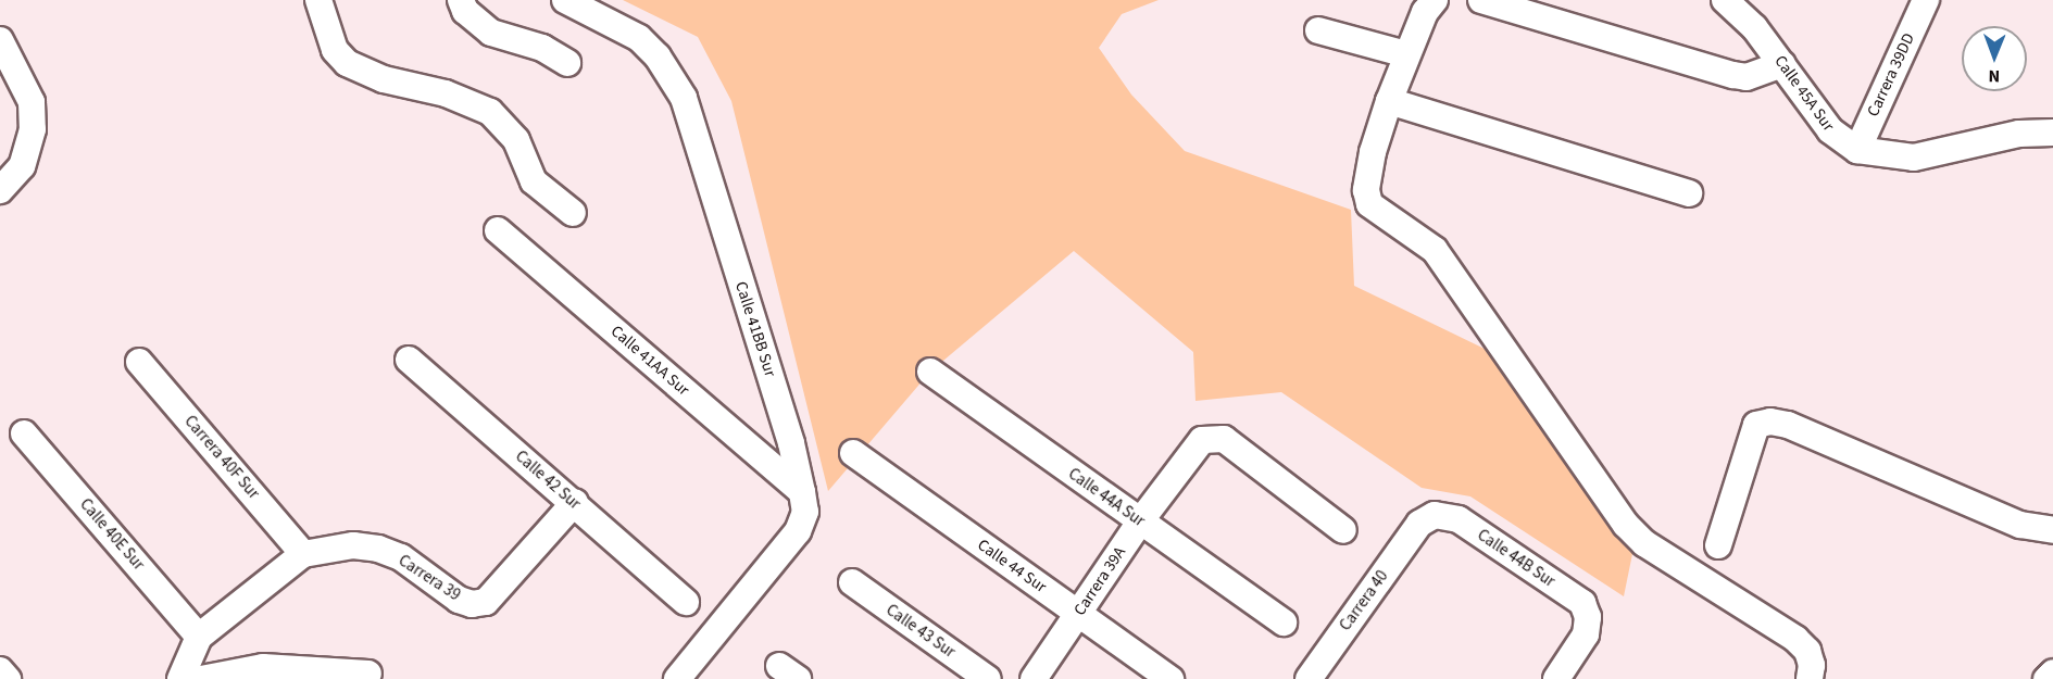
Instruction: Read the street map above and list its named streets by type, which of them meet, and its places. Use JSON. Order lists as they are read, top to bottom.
{
  "streets": {
    "street": [
      "Carrera 39DD",
      "Calle 45A Sur",
      "Calle 41BB Sur",
      "Calle 41AA Sur",
      "Carrera 40F Sur",
      "Calle 42 Sur",
      "Calle 44A Sur",
      "Calle 40E Sur",
      "Calle 44B Sur",
      "Calle 44 Sur",
      "Carrera 39",
      "Carrera 39A",
      "Carrera 40",
      "Calle 43 Sur"
    ]
  },
  "crossings": [
    ["Carrera 39DD", "Calle 45A Sur"],
    ["Calle 41BB Sur", "Calle 41AA Sur"],
    ["Carrera 40F Sur", "Carrera 39"],
    ["Calle 42 Sur", "Carrera 39"],
    ["Calle 44A Sur", "Carrera 39A"],
    ["Calle 40E Sur", "Carrera 39"],
    ["Calle 44B Sur", "Carrera 40"],
    ["Calle 44 Sur", "Carrera 39A"]
  ],
  "north": "bottom"
}
